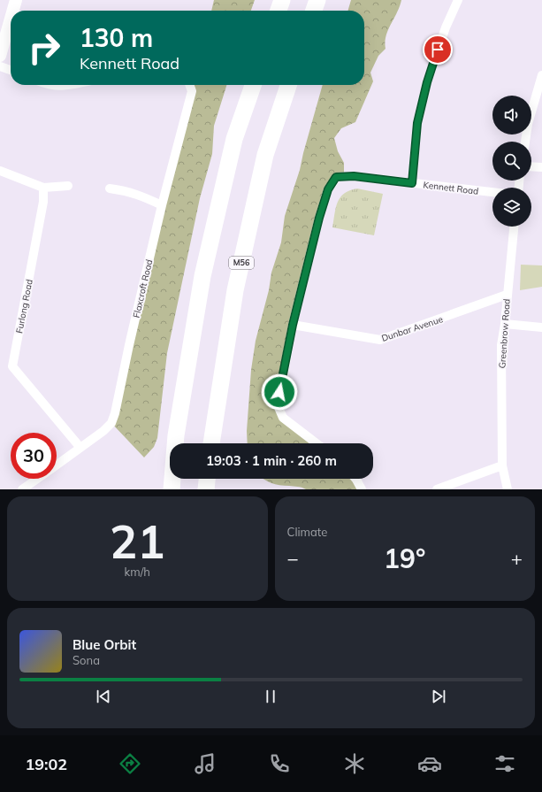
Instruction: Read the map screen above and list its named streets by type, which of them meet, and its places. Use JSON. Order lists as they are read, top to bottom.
{
  "streets": {
    "highway": ["M56"],
    "street": [
      "Kennett Road",
      "Flaxcroft Road",
      "Furlong Road",
      "Dunbar Avenue",
      "Greenbrow Road"
    ]
  },
  "crossings": [
    ["Kennett Road", "Dunbar Avenue"],
    ["Flaxcroft Road", "Furlong Road"],
    ["Dunbar Avenue", "Greenbrow Road"]
  ],
  "page": {
    "turn": ["130 m", "Kennett Road"],
    "limit": "30",
    "trip": "19:03 · 1 min · 260 m",
    "tile": [
      ["21", "km/h"],
      "Climate"
    ],
    "heat": ["−", "19°", "+"],
    "song": ["Blue Orbit", "Sona"],
    "tabs": "19:02"
  }
}
